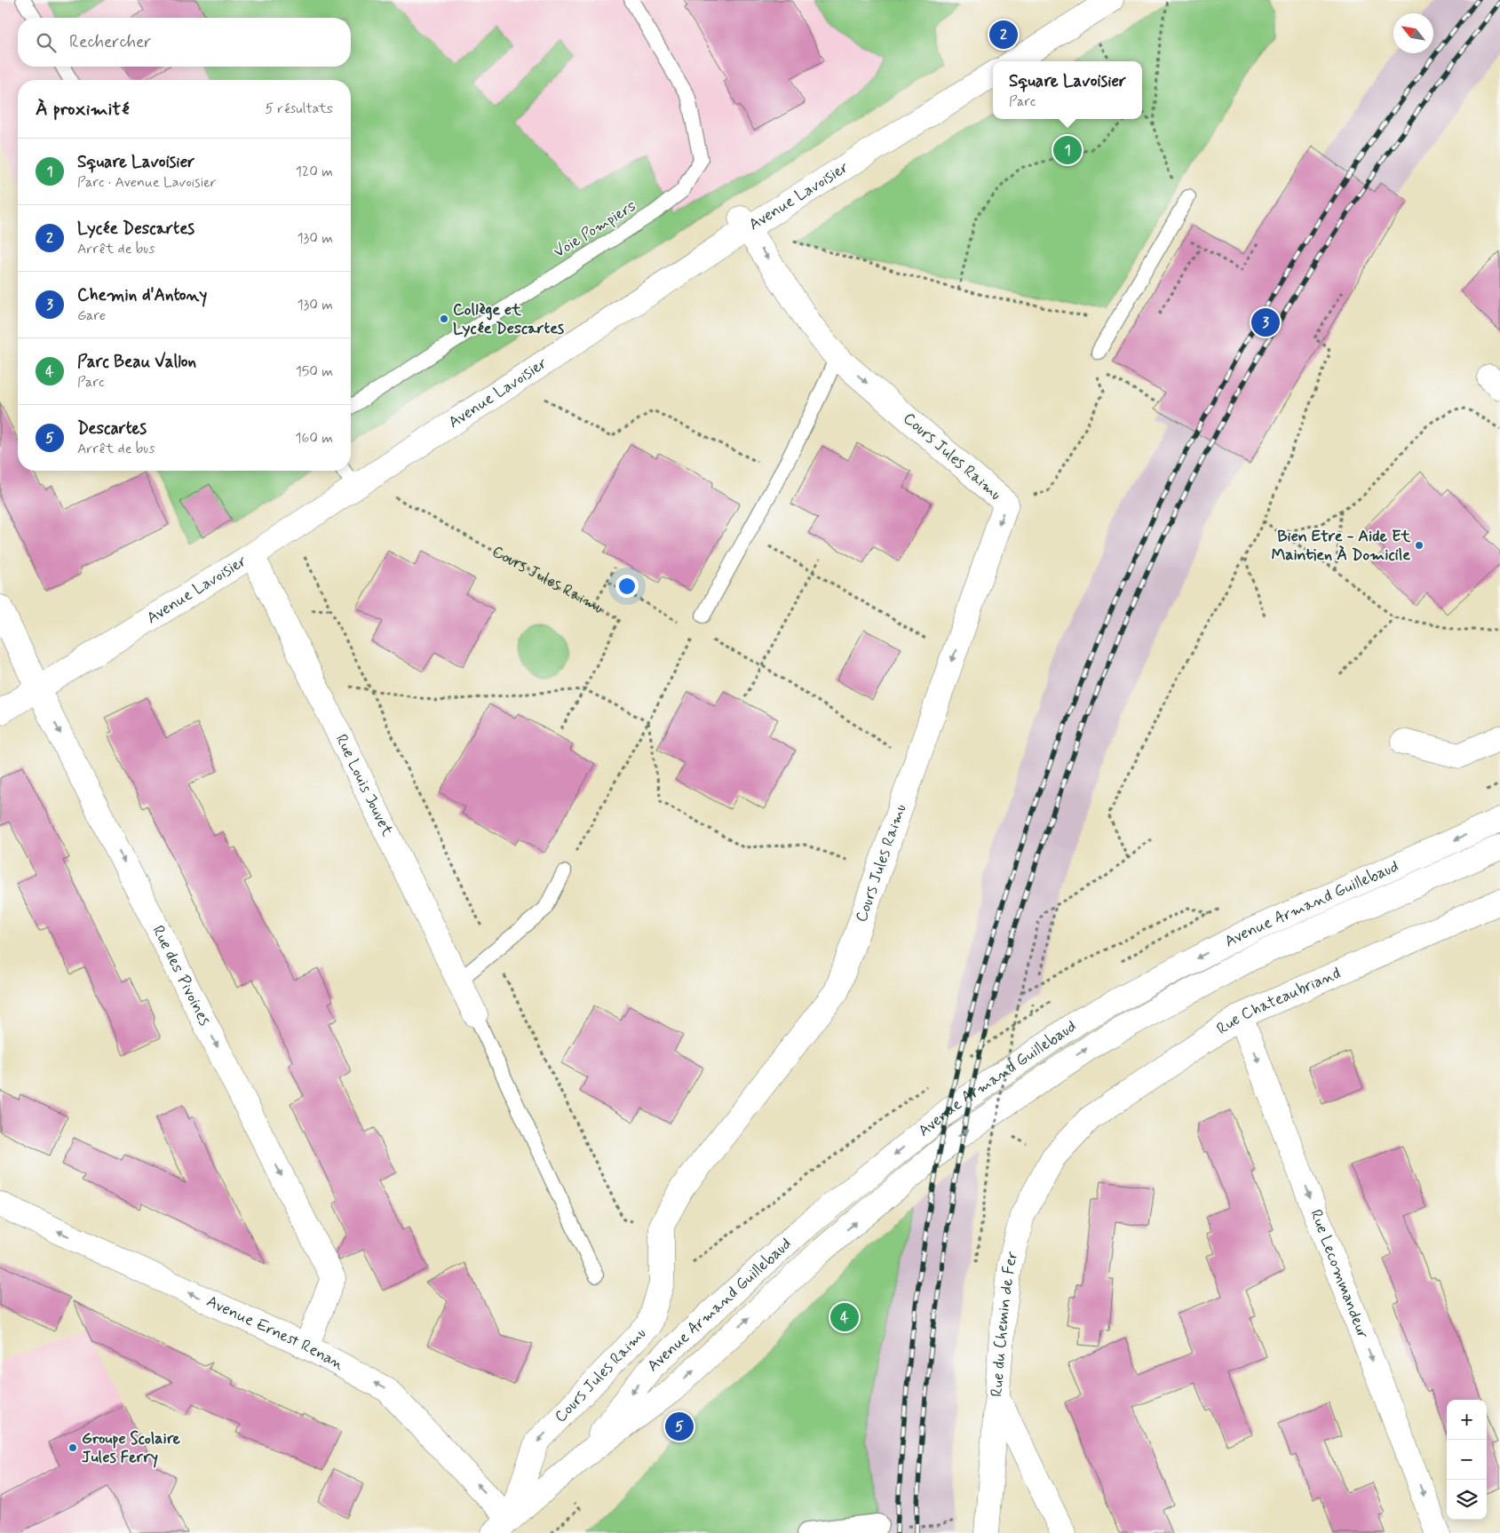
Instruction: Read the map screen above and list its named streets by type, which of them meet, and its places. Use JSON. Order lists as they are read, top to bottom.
{
  "streets": {
    "street": [
      "Avenue Lavoisier",
      "Cours Jules Raimu",
      "Rue Louis Jouvet",
      "Avenue Armand Guillebaud",
      "Rue des Pivoines",
      "Rue Chateaubriand",
      "Rue Lecommandeur",
      "Rue du Chemin de Fer",
      "Avenue Ernest Renan"
    ],
    "lane": ["Voie Pompiers"]
  },
  "crossings": [
    ["Avenue Lavoisier", "Cours Jules Raimu"],
    ["Avenue Lavoisier", "Rue Louis Jouvet"],
    ["Avenue Lavoisier", "Rue des Pivoines"],
    ["Cours Jules Raimu", "Avenue Armand Guillebaud"],
    ["Cours Jules Raimu", "Avenue Ernest Renan"],
    ["Avenue Armand Guillebaud", "Avenue Ernest Renan"],
    ["Rue des Pivoines", "Avenue Ernest Renan"],
    ["Rue Chateaubriand", "Rue Lecommandeur"],
    ["Rue Chateaubriand", "Rue du Chemin de Fer"]
  ],
  "one_way": [
    "Cours Jules Raimu",
    "Rue des Pivoines",
    "Rue Lecommandeur",
    "Avenue Ernest Renan"
  ],
  "places": ["Collège et Lycée Descartes", "Bien Etre - Aide Et Maintien À Domicile", "Groupe Scolaire Jules Ferry"],
  "north": "top left",
  "page": {
    "search": "Rechercher",
    "pins": [
      "2",
      "1",
      "3",
      "4",
      "5"
    ],
    "popup": ["Square Lavoisier", "Parc"],
    "heading": ["À proximité", "5 résultats"],
    "list": [
      {
        "mark": "1",
        "name": "Square Lavoisier",
        "note": "Parc · Avenue Lavoisier",
        "value": "120 m"
      },
      {
        "mark": "2",
        "name": "Lycée Descartes",
        "note": "Arrêt de bus",
        "value": "130 m"
      },
      {
        "mark": "3",
        "name": "Chemin d'Antony",
        "note": "Gare",
        "value": "130 m"
      },
      {
        "mark": "4",
        "name": "Parc Beau Vallon",
        "note": "Parc",
        "value": "150 m"
      },
      {
        "mark": "5",
        "name": "Descartes",
        "note": "Arrêt de bus",
        "value": "160 m"
      }
    ],
    "map_buttons": ["+", "−"]
  }
}
